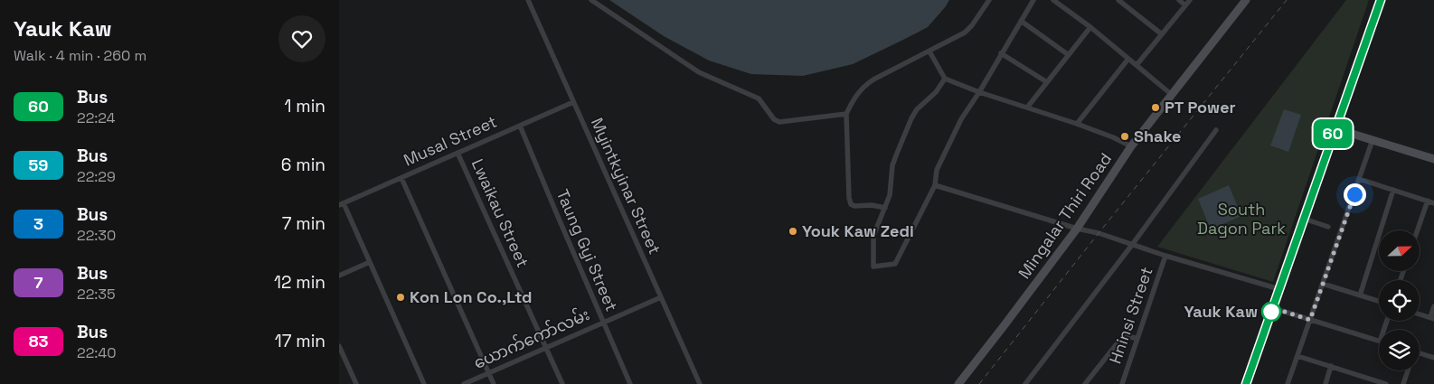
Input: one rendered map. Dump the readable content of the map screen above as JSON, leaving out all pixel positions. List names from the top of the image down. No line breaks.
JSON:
{"streets":{"street":["Musal Street","Myintkyinar Street","Lwaikau Street","Mingalar Thiri Road","Taung Gyi Street","Hninsi Street","ယောက်ကော်လမ်း"]},"crossings":[["Musal Street","Myintkyinar Street"],["Musal Street","Lwaikau Street"],["Musal Street","Taung Gyi Street"],["Myintkyinar Street","ယောက်ကော်လမ်း"],["Lwaikau Street","ယောက်ကော်လမ်း"],["Taung Gyi Street","ယောက်ကော်လမ်း"]],"parks":["South Dagon Park"],"places":["PT Power","Shake","Youk Kaw Zedi","Kon Lon Co.,Ltd","Yauk Kaw"],"lines":["bus line 60"],"north":"right","page":{"heading":["Yauk Kaw","Walk · 4 min · 260 m"],"on_map":"60","list":[{"mark":"60","name":"Bus","note":"22:24","value":"1 min"},{"mark":"59","name":"Bus","note":"22:29","value":"6 min"},{"mark":"3","name":"Bus","note":"22:30","value":"7 min"},{"mark":"7","name":"Bus","note":"22:35","value":"12 min"},{"mark":"83","name":"Bus","note":"22:40","value":"17 min"}]}}
